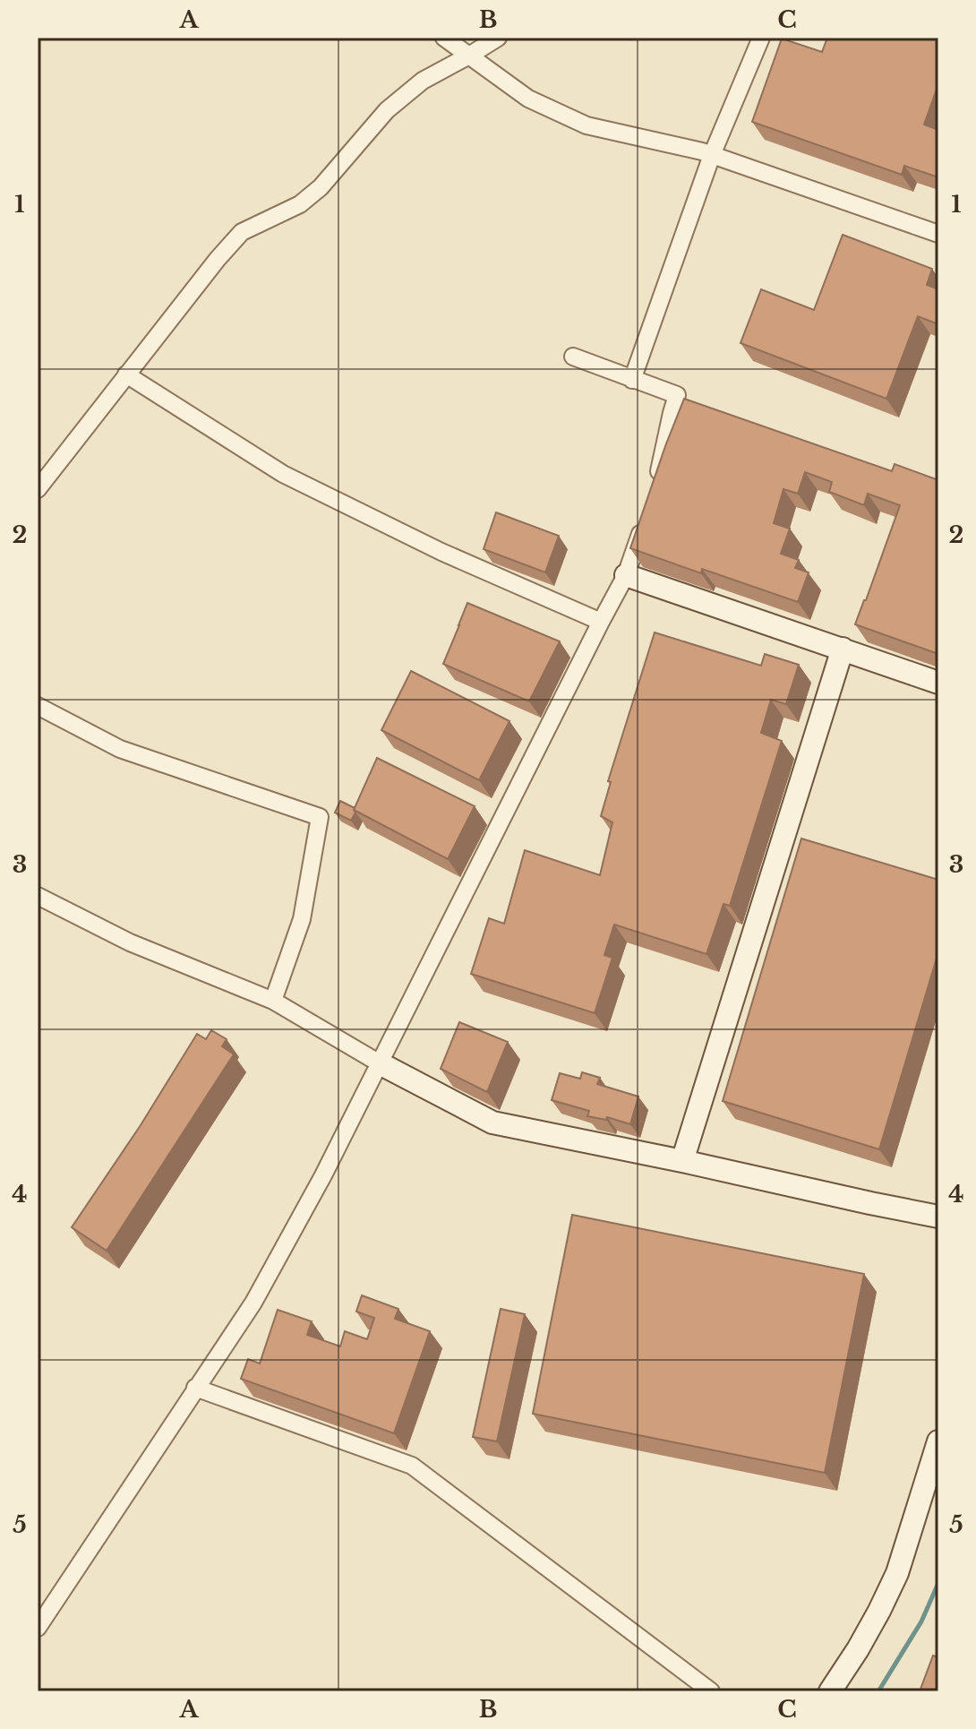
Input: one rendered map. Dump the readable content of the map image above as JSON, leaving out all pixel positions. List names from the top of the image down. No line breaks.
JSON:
{"grid":{"columns":["A","B","C"],"rows":["1","2","3","4","5"]}}
